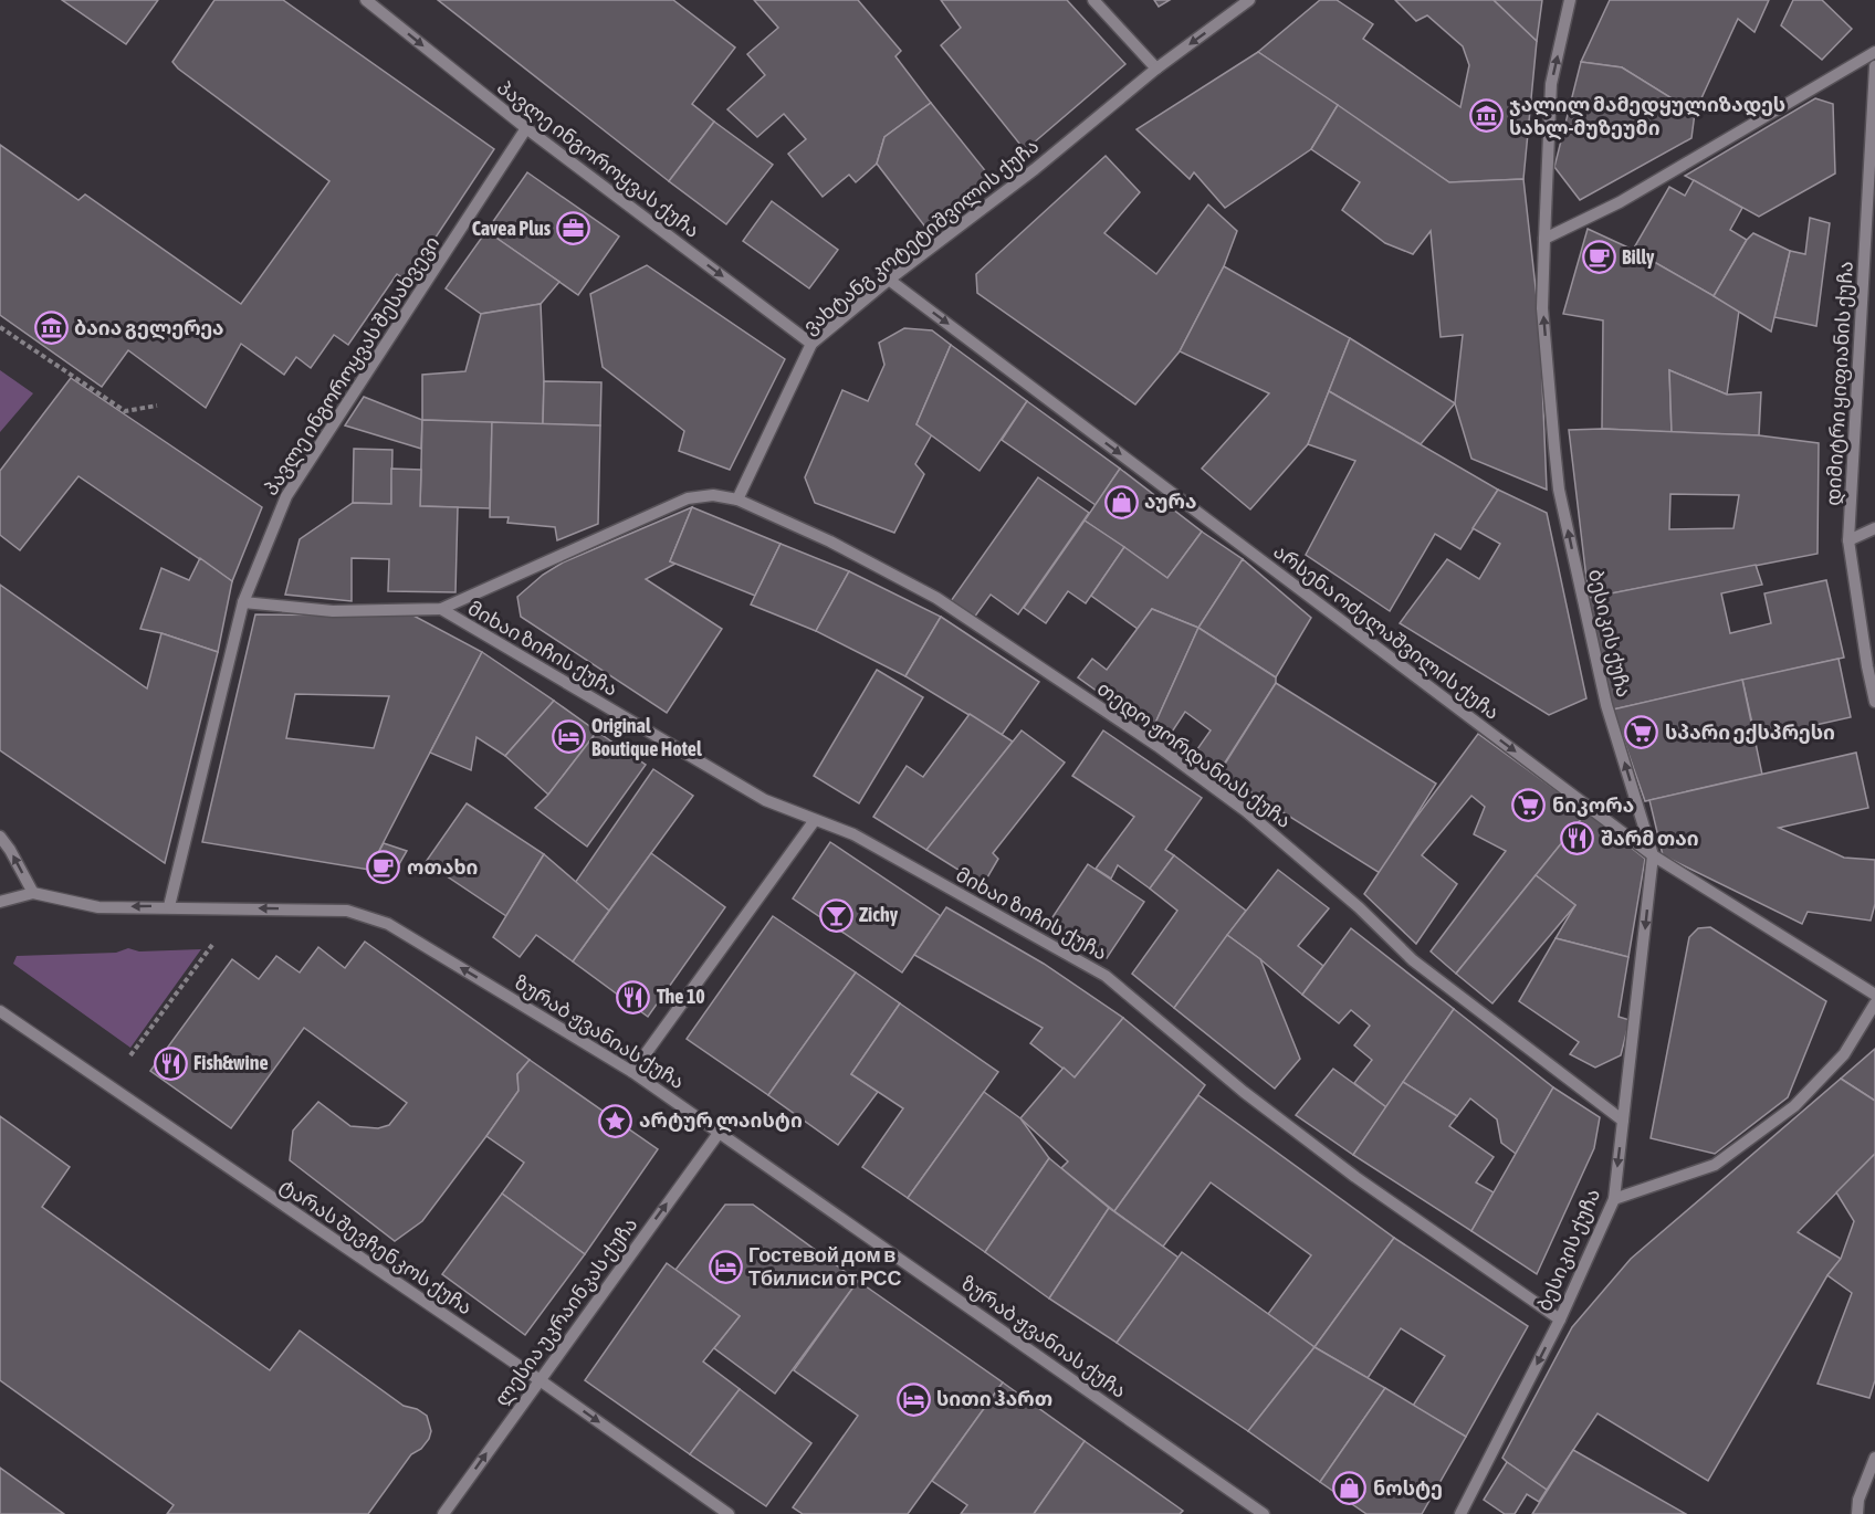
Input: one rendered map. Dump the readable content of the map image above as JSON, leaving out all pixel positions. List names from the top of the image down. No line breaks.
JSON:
{"streets":{"street":["პავლე ინგოროყვას ქუჩა","ვახტანგ კოტეტიშვილის ქუჩა","პავლე ინგოროყვას შესახვევი","დიმიტრი ყიფიანის ქუჩა","არსენა ოძელაშვილის ქუჩა","ბესიკის ქუჩა","მიხაი ზიჩის ქუჩა","თედო ჟორდანიას ქუჩა","ზურაბ ჟვანიას ქუჩა","ტარას შევჩენკოს ქუჩა","ლესია უკრაინკას ქუჩა"]},"crossings":[["პავლე ინგოროყვას ქუჩა","ვახტანგ კოტეტიშვილის ქუჩა"],["პავლე ინგოროყვას ქუჩა","პავლე ინგოროყვას შესახვევი"],["ვახტანგ კოტეტიშვილის ქუჩა","არსენა ოძელაშვილის ქუჩა"],["ვახტანგ კოტეტიშვილის ქუჩა","თედო ჟორდანიას ქუჩა"],["პავლე ინგოროყვას შესახვევი","ზურაბ ჟვანიას ქუჩა"],["არსენა ოძელაშვილის ქუჩა","ბესიკის ქუჩა"],["ბესიკის ქუჩა","მიხაი ზიჩის ქუჩა"],["ბესიკის ქუჩა","თედო ჟორდანიას ქუჩა"],["ზურაბ ჟვანიას ქუჩა","ლესია უკრაინკას ქუჩა"],["ტარას შევჩენკოს ქუჩა","ლესია უკრაინკას ქუჩა"]],"one_way":["პავლე ინგოროყვას ქუჩა","არსენა ოძელაშვილის ქუჩა","ზურაბ ჟვანიას ქუჩა","ლესია უკრაინკას ქუჩა"],"places":{"museum":["ჯალილ მამედყულიზადეს სახლ-მუზეუმი","ბაია გელერეა"],"office":["Cavea Plus"],"cafe":["Billy","ოთახი"],"shop":["აურა","ნოსტე"],"supermarket":["სპარი ექსპრესი","ნიკორა"],"hotel":["Original Boutique Hotel","Гостевой дом в Тбилиси от РСС","სითი ჰართ"],"restaurant":["შარმ თაი","The 10","Fish&wine"],"bar":["Zichy"],"place":["არტურ ლაისტი"]}}
